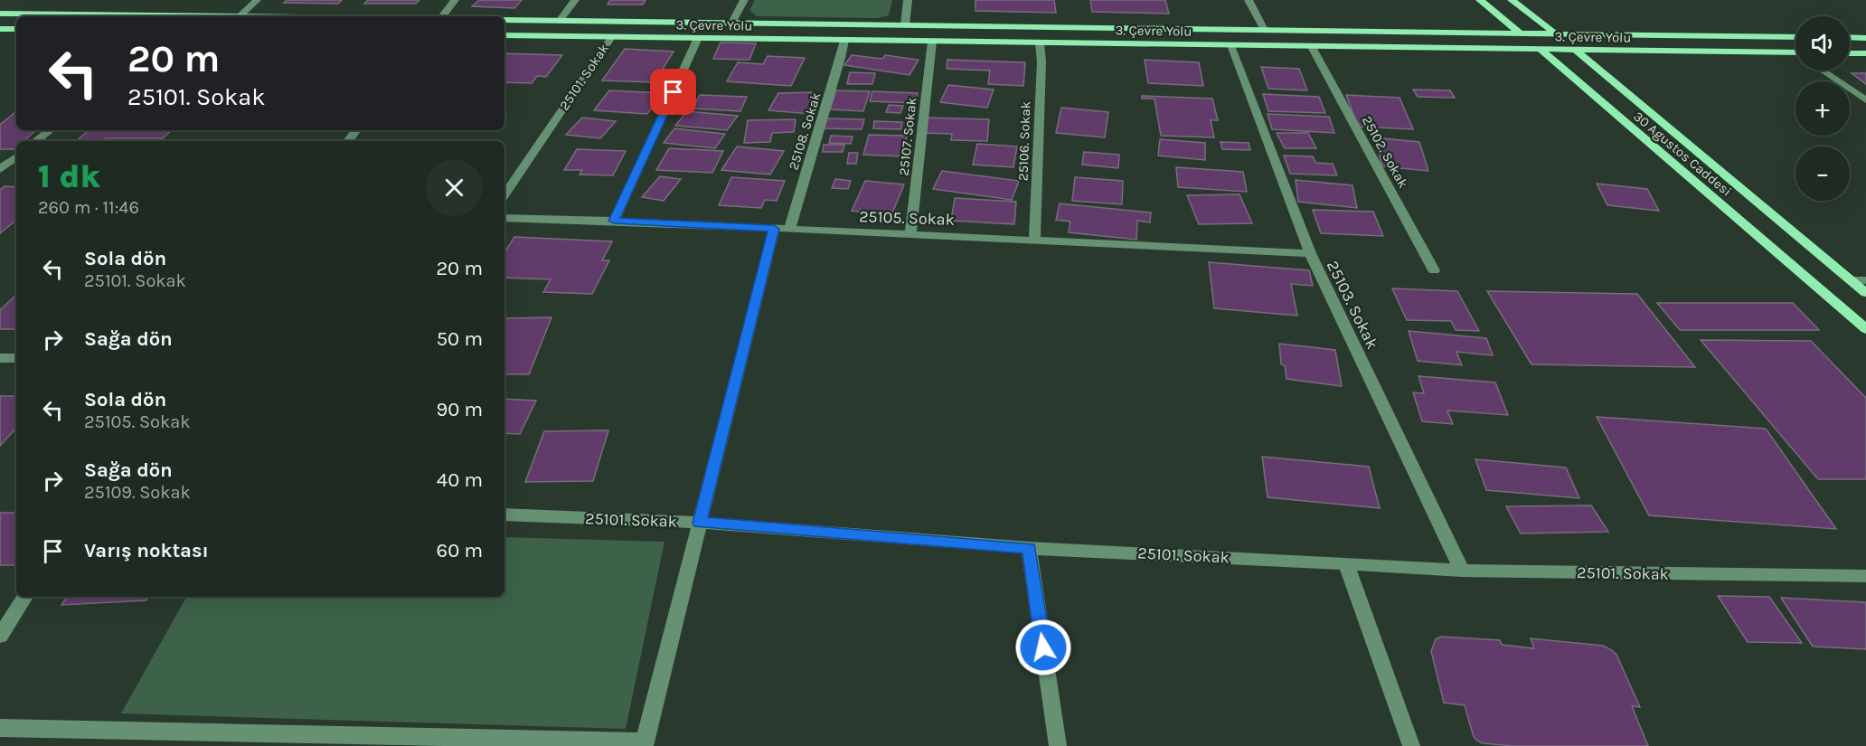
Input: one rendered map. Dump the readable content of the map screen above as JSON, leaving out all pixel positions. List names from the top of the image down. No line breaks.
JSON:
{"streets":{"main road":["3. Çevre Yolu","30 Agustos Caddesi"],"street":["25101. Sokak","25108. Sokak","25107. Sokak","25106. Sokak","25102. Sokak","25105. Sokak","25103. Sokak"]},"crossings":[["3. Çevre Yolu","25101. Sokak"],["3. Çevre Yolu","25108. Sokak"],["3. Çevre Yolu","25107. Sokak"],["3. Çevre Yolu","25106. Sokak"],["3. Çevre Yolu","25102. Sokak"],["3. Çevre Yolu","30 Agustos Caddesi"],["3. Çevre Yolu","25103. Sokak"],["25101. Sokak","25103. Sokak"],["25108. Sokak","25105. Sokak"],["25107. Sokak","25105. Sokak"],["25106. Sokak","25105. Sokak"],["25105. Sokak","25103. Sokak"]],"page":{"map_buttons":["+","−"],"turn":["20 m","25101. Sokak"],"heading":["1 dk","260 m · 11:46"],"list":[{"name":"Sola dön","note":"25101. Sokak","value":"20 m"},{"name":"Sağa dön","value":"50 m"},{"name":"Sola dön","note":"25105. Sokak","value":"90 m"},{"name":"Sağa dön","note":"25109. Sokak","value":"40 m"},{"name":"Varış noktası","value":"60 m"}]}}
